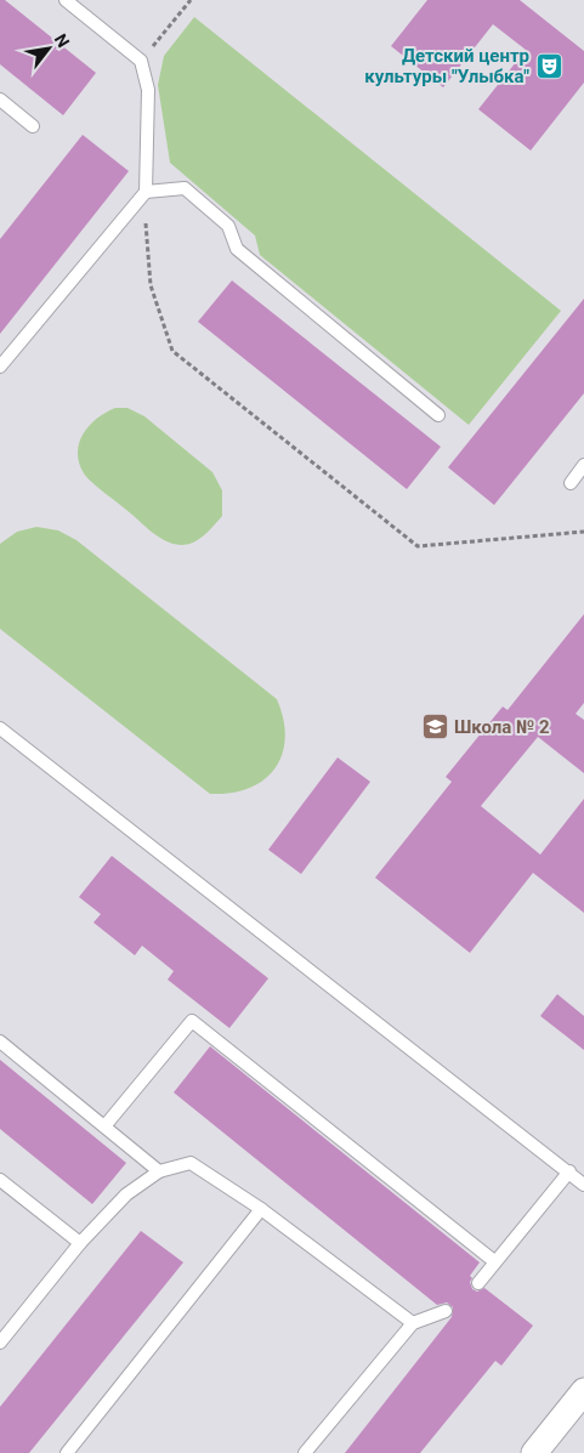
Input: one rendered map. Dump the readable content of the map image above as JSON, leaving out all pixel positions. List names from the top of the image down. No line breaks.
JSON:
{"places":{"theatre":["Детский центр культуры \"Улыбка\""],"school or university":["Школа № 2"]},"north":"top right"}
